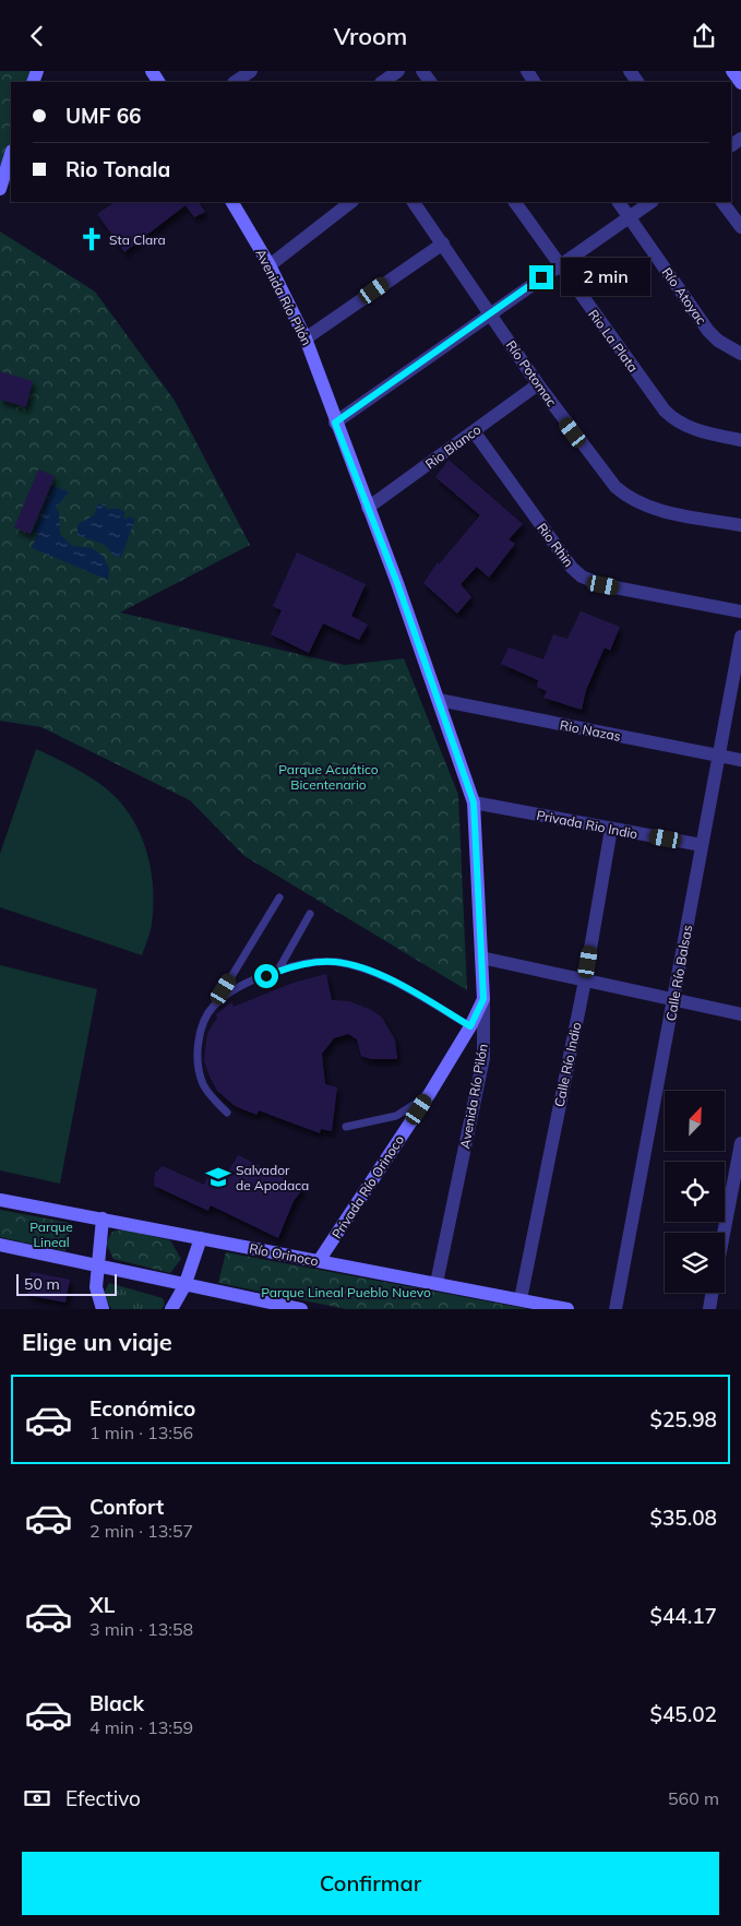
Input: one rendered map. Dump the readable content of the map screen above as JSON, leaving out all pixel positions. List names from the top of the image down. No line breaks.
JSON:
{"streets":{"street":["Río Atoyac","Avenida Río Pilón","Rio La Plata","Río Potomac","Rio Blanco","Rio Rhin","Rio Nazas","Privada Rio Indio","Calle Río Balsas","Calle Río Indio","Privada Río Orinoco","Río Orinoco"]},"crossings":[["Avenida Río Pilón","Rio Blanco"],["Avenida Río Pilón","Rio Nazas"],["Avenida Río Pilón","Privada Rio Indio"],["Avenida Río Pilón","Privada Río Orinoco"],["Avenida Río Pilón","Río Orinoco"],["Río Potomac","Rio Blanco"],["Rio Blanco","Rio Rhin"],["Rio Nazas","Calle Río Balsas"],["Privada Rio Indio","Calle Río Balsas"],["Privada Rio Indio","Calle Río Indio"],["Calle Río Indio","Río Orinoco"],["Privada Río Orinoco","Río Orinoco"]],"parks":["Parque Acuático Bicentenario","Parque Lineal","Parque Lineal Pueblo Nuevo"],"places":{"church":["Sta Clara"],"school or university":["Salvador de Apodaca"]},"scale_bar":"50 m","north":"top right","page":{"header":"Vroom","banner":["UMF 66","Rio Tonala"],"bubble":"2 min","scale":"50 m","heading":"Elige un viaje","list":[{"name":"Económico","note":"1 min · 13:56","value":"$25.98"},{"name":"Confort","note":"2 min · 13:57","value":"$35.08"},{"name":"XL","note":"3 min · 13:58","value":"$44.17"},{"name":"Black","note":"4 min · 13:59","value":"$45.02"}],"pay":["Efectivo","560 m"],"buttons":"Confirmar"}}
